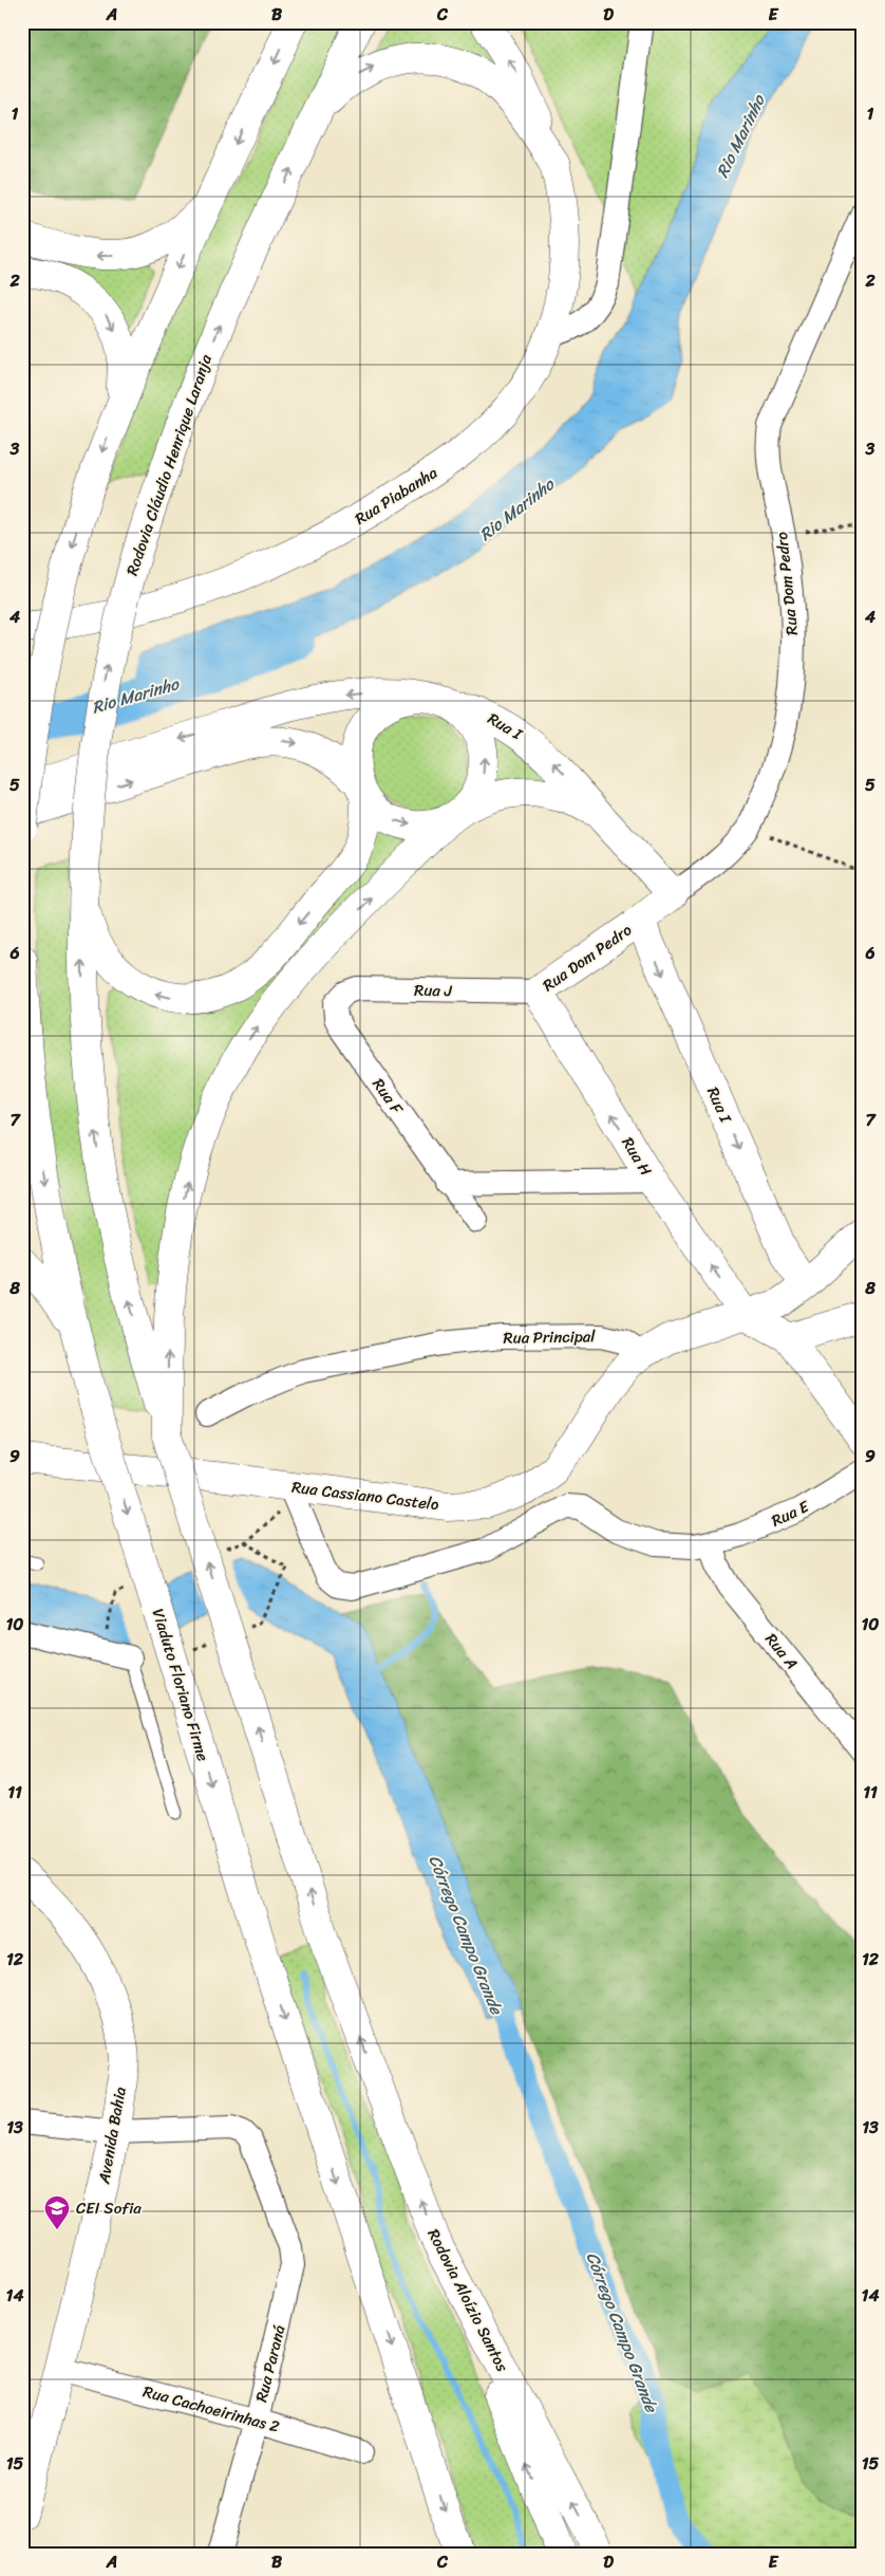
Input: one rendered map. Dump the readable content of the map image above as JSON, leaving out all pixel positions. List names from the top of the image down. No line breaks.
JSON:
{"streets":{"main road":["Rodovia Cláudio Henrique Laranja","Rua Piabanha","Rua Dom Pedro","Rua I","Rua H","Rua Cassiano Castelo","Viaduto Floriano Firme","Avenida Bahia","Rodovia Aloízio Santos"],"street":["Rua J","Rua F","Rua Principal","Rua E","Rua A","Rua Paraná","Rua Cachoeirinhas 2"]},"crossings":[["Rodovia Cláudio Henrique Laranja","Rodovia Aloízio Santos"],["Rua Dom Pedro","Rua I"],["Rua Dom Pedro","Rua J"],["Rua Dom Pedro","Rua H"],["Rua J","Rua F"],["Rua J","Rua H"],["Rua Principal","Rua Cassiano Castelo"],["Rua Cassiano Castelo","Rua E"],["Rua E","Rua A"],["Avenida Bahia","Rua Paraná"],["Avenida Bahia","Rua Cachoeirinhas 2"],["Rua Paraná","Rua Cachoeirinhas 2"]],"one_way":["Rua H","Viaduto Floriano Firme","Rodovia Aloízio Santos"],"water":["Rio Marinho","Córrego Campo Grande"],"places":{"school or university":["CEI Sofia"]},"grid":{"columns":["A","B","C","D","E"],"rows":["1","2","3","4","5","6","7","8","9","10","11","12","13","14","15"]}}
